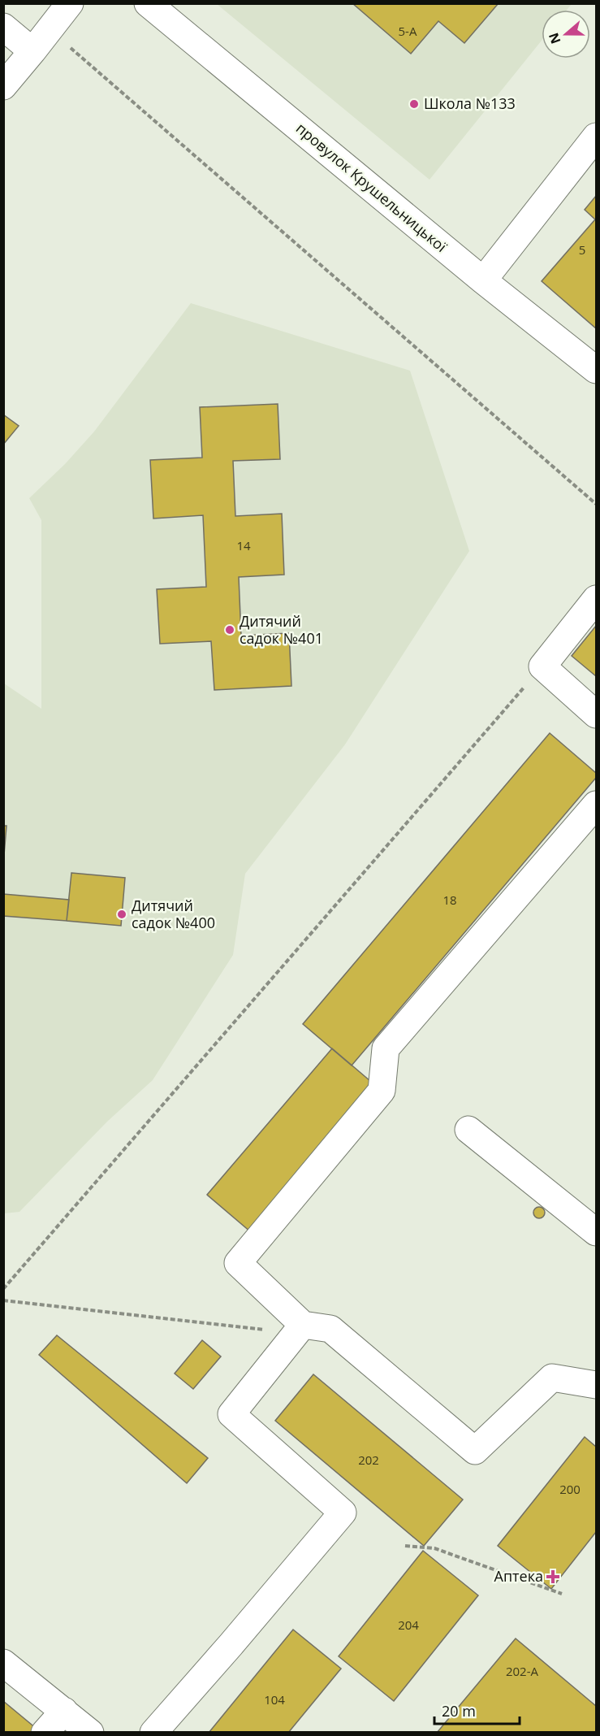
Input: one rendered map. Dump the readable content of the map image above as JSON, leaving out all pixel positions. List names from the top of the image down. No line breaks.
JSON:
{"streets":{"street":["провулок Крушельницької"]},"places":{"other":["Школа №133","Дитячий садок №401","Дитячий садок №400"],"health":["Аптека"]},"house_numbers":["5-А","5","14","18","202","200","204","202-А","104"],"scale_bar":"20 m","north":"left"}
